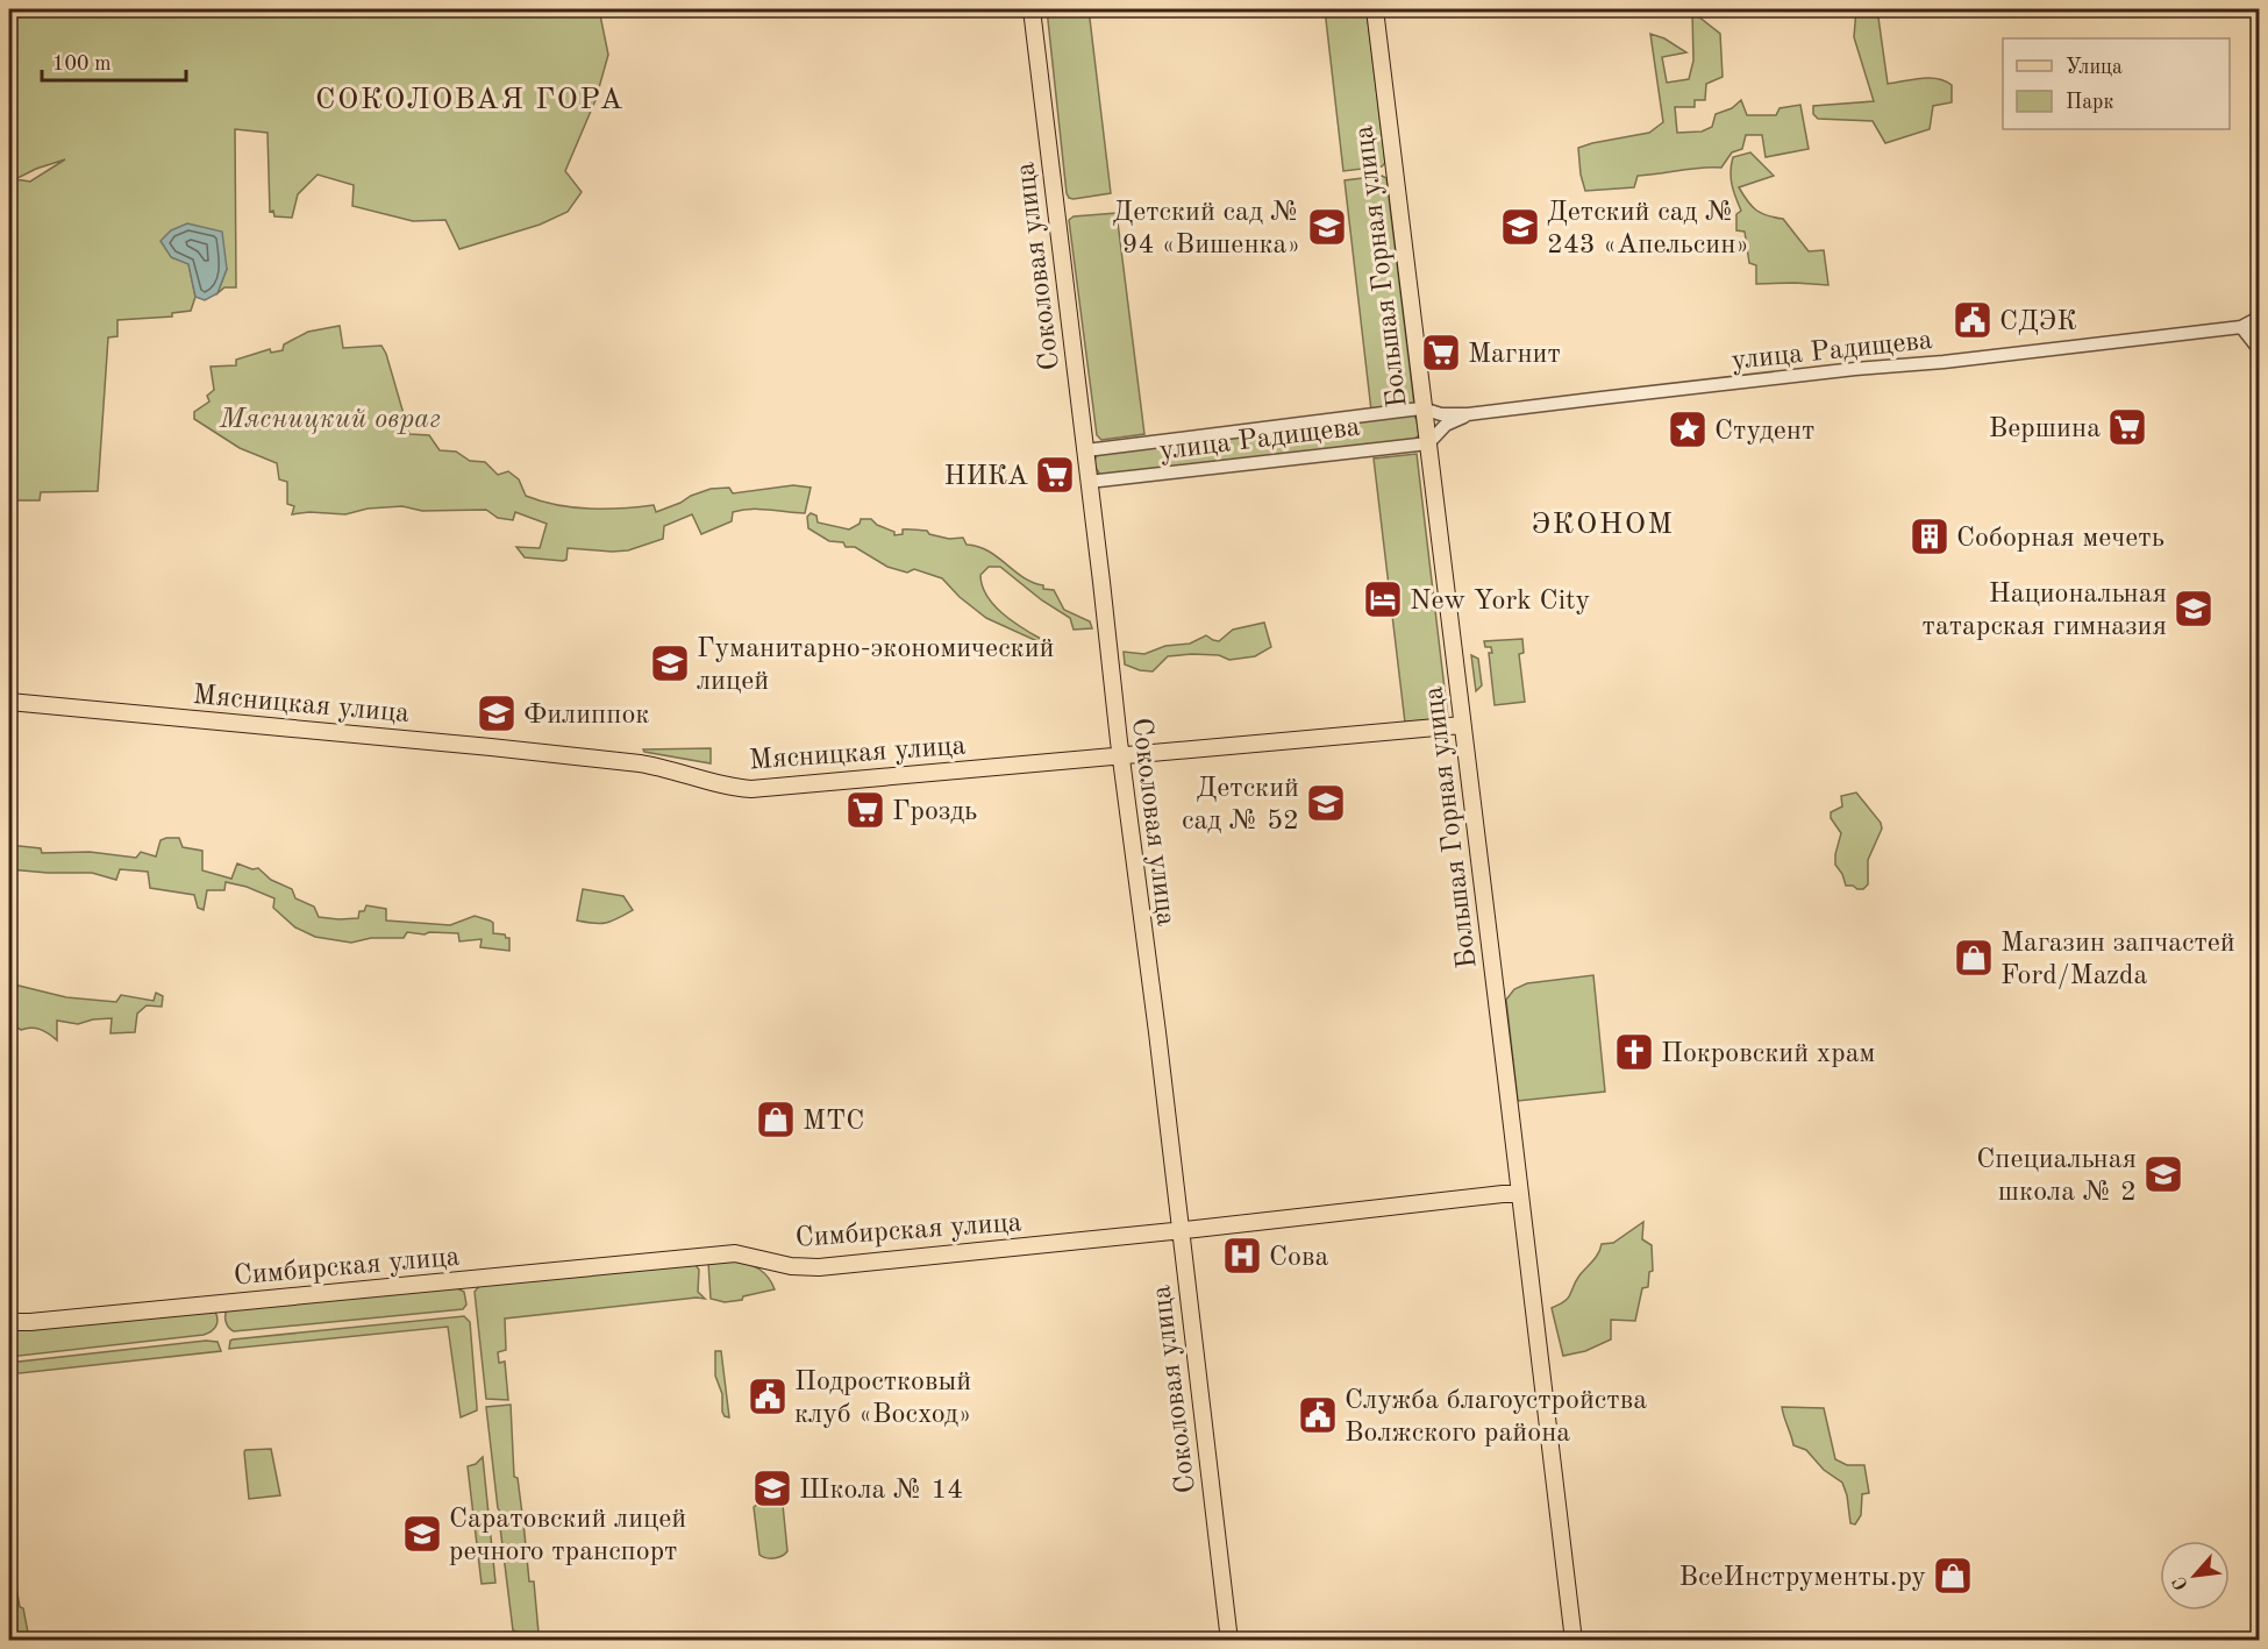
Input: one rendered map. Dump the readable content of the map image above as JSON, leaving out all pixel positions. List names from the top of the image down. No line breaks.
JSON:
{"streets":{"main road":["Соколовая улица","Большая Горная улица","Мясницкая улица","Симбирская улица"],"street":["улица Радищева"]},"crossings":[["Соколовая улица","улица Радищева"],["Соколовая улица","Мясницкая улица"],["Соколовая улица","Симбирская улица"],["Большая Горная улица","улица Радищева"],["Большая Горная улица","Мясницкая улица"],["Большая Горная улица","Симбирская улица"]],"districts":["СОКОЛОВАЯ ГОРА","ЭКОНОМ"],"parks":["Мясницкий овраг"],"places":{"school or university":["Детский сад № 94 «Вишенка»","Детский сад № 243 «Апельсин»","Национальная татарская гимназия","Гуманитарно-экономический лицей","Филиппок","Детский сад № 52","Специальная школа № 2","Школа № 14","Саратовский лицей речного транспорт"],"public building":["СДЭК","Подростковый клуб «Восход»","Служба благоустройства Волжского района"],"supermarket":["Магнит","Вершина","НИКА","Гроздь"],"place":["Студент"],"building":["Соборная мечеть"],"hotel":["New York City"],"shop":["Магазин запчастей Ford/Mazda","МТС","ВсеИнструменты.ру"],"church":["Покровский храм"],"hospital":["Сова"]},"legend":["Улица","Парк"],"scale_bar":"100 m","north":"bottom left"}
